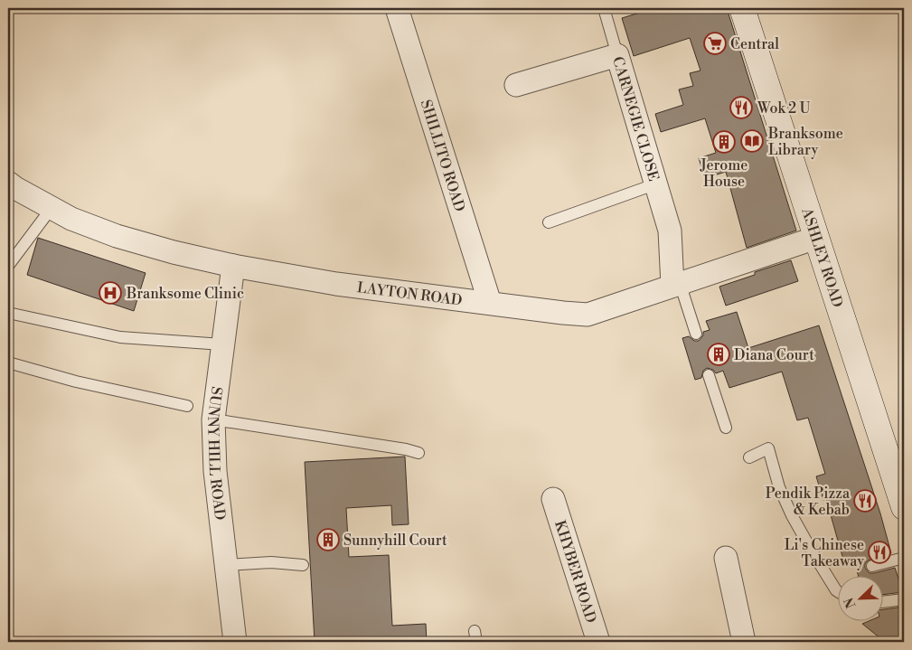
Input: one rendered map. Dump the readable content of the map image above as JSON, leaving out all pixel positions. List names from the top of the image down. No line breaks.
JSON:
{"streets":{"main road":["ASHLEY ROAD"],"street":["CARNEGIE CLOSE","SHILLITO ROAD","LAYTON ROAD","SUNNY HILL ROAD","KHYBER ROAD"]},"crossings":[["CARNEGIE CLOSE","LAYTON ROAD"],["SHILLITO ROAD","LAYTON ROAD"],["ASHLEY ROAD","LAYTON ROAD"],["LAYTON ROAD","SUNNY HILL ROAD"]],"places":{"supermarket":["Central"],"restaurant":["Wok 2 U","Pendik Pizza & Kebab","Li's Chinese Takeaway"],"library":["Branksome Library"],"building":["Jerome House","Diana Court","Sunnyhill Court"],"hospital":["Branksome Clinic"]},"north":"bottom left"}
